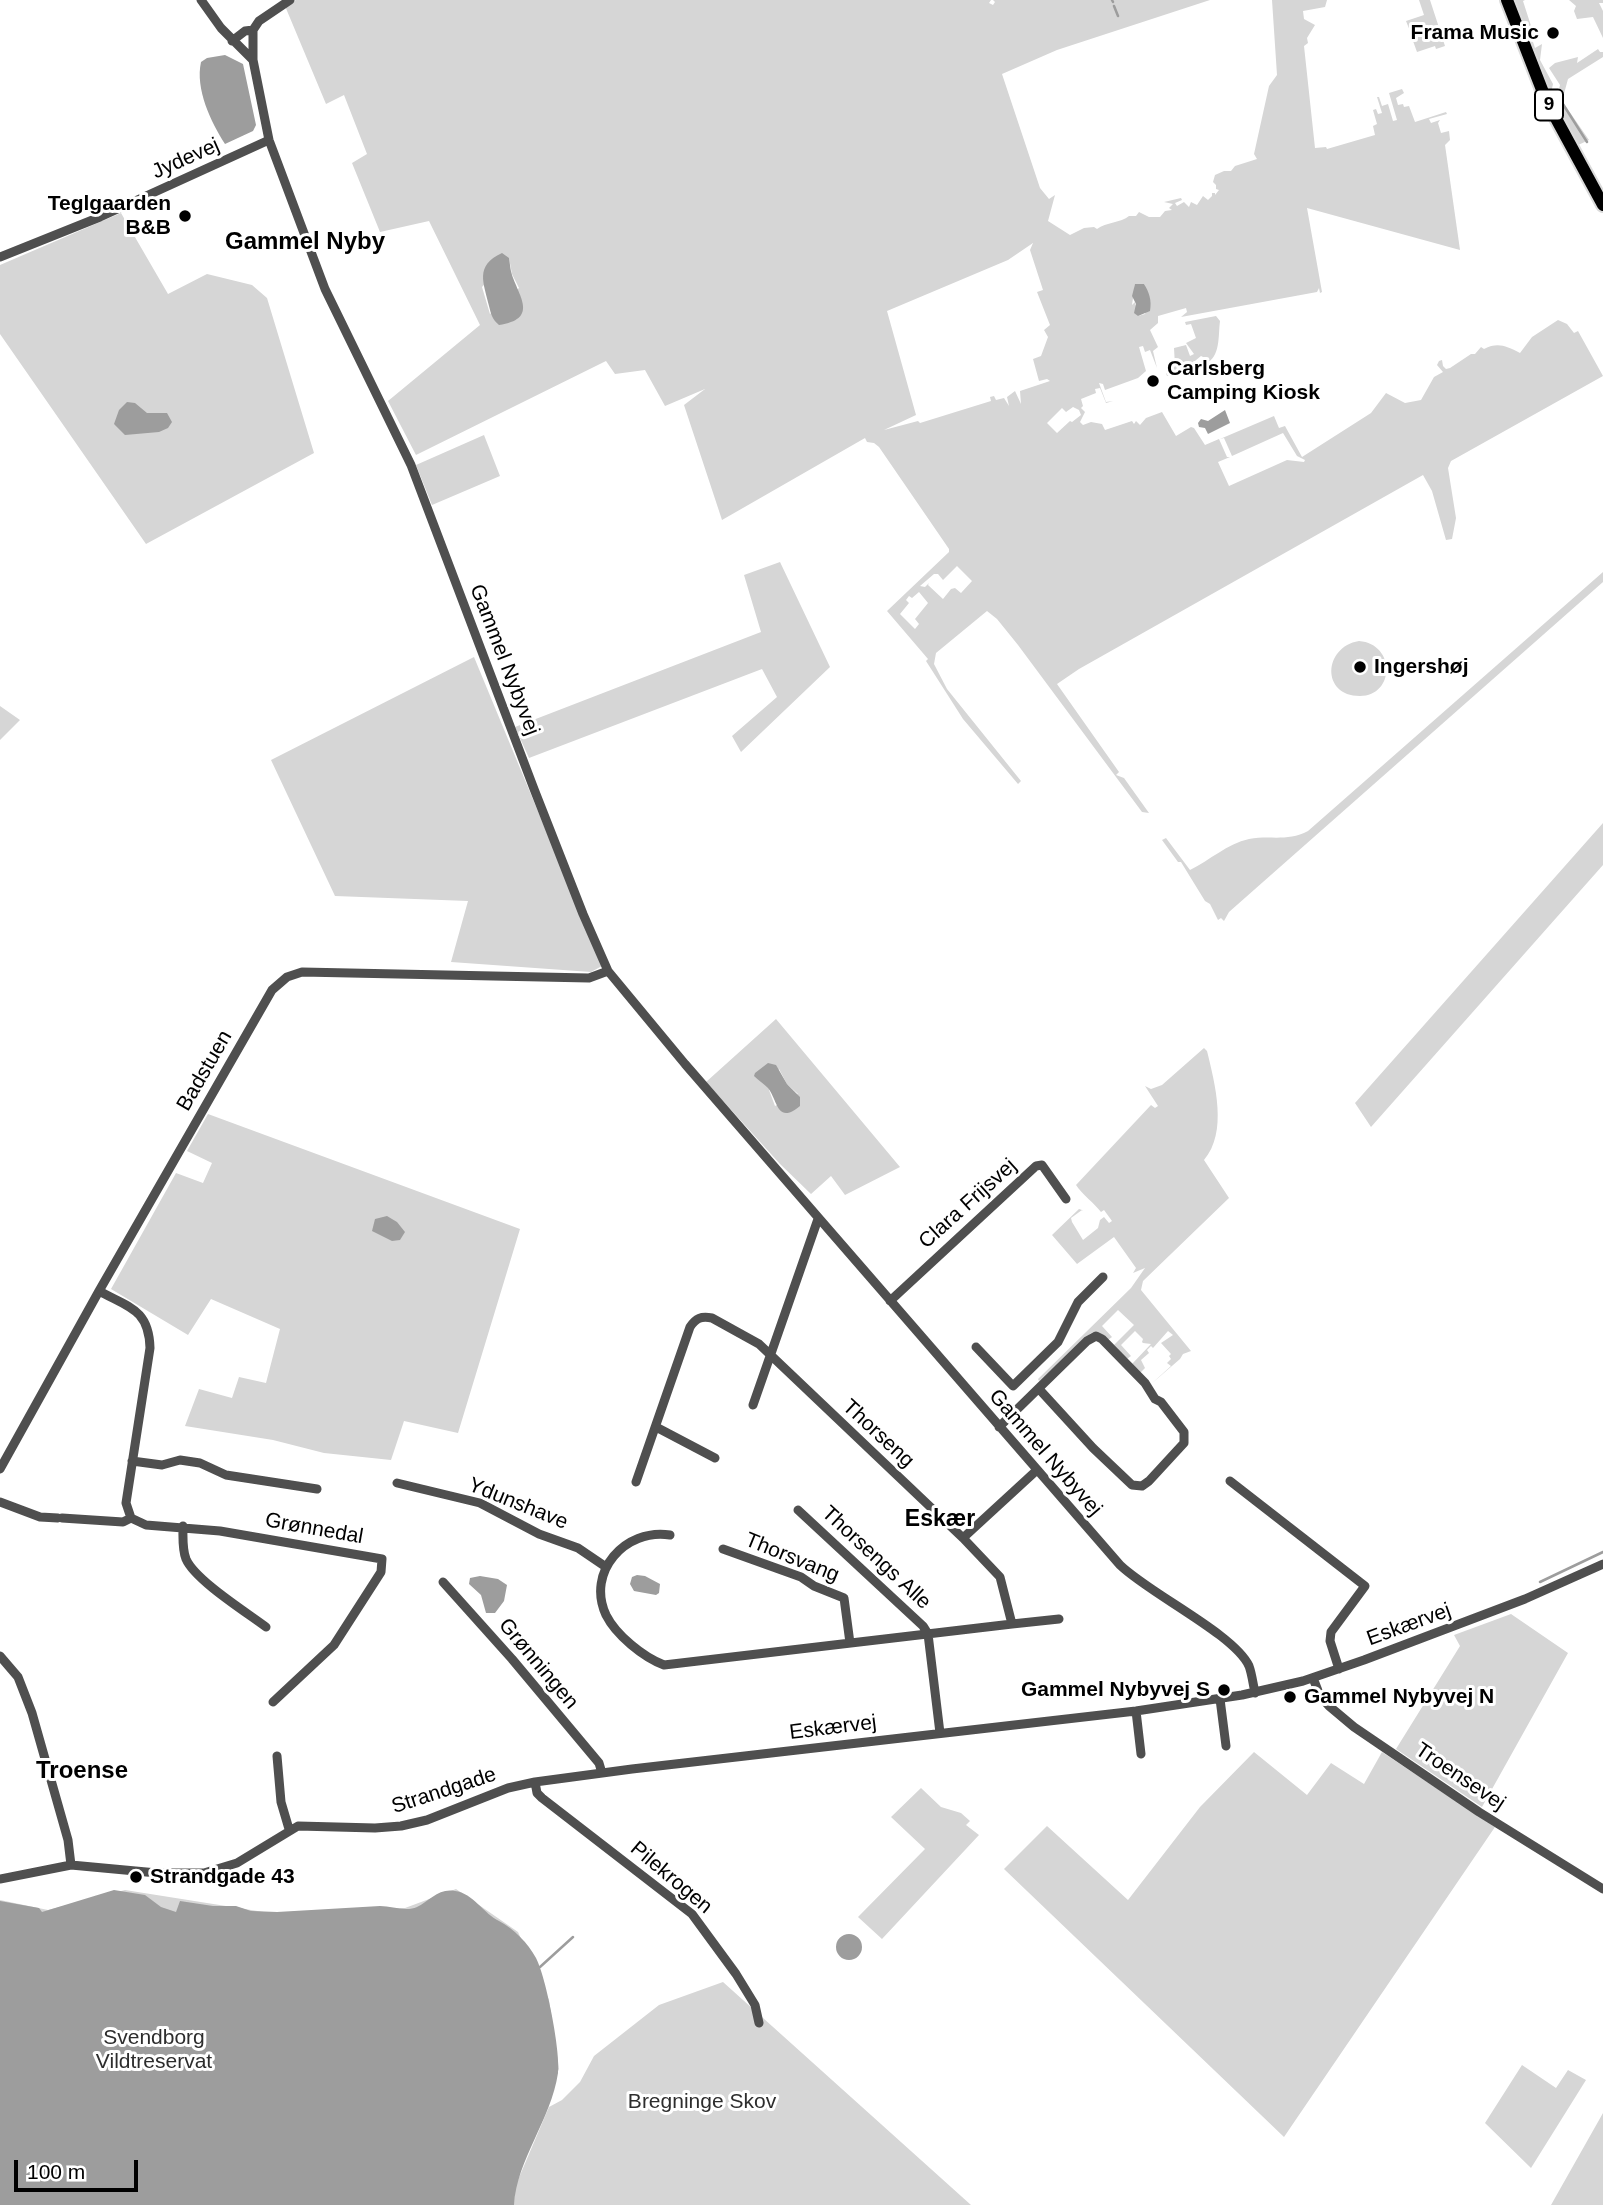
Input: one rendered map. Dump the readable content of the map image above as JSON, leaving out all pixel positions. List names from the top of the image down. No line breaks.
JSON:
{"streets":{"main road":["9"],"street":["Jydevej","Gammel Nybyvej","Badstuen","Clara Frijsvej","Thorseng","Ydunshave","Grønnedal","Thorsvang","Thorsengs Alle","Eskærvej","Grønningen","Troensevej","Strandgade","Pilekrogen"]},"crossings":[["Jydevej","Gammel Nybyvej"],["Gammel Nybyvej","Badstuen"],["Gammel Nybyvej","Clara Frijsvej"],["Gammel Nybyvej","Eskærvej"],["Eskærvej","Grønningen"],["Eskærvej","Troensevej"],["Eskærvej","Strandgade"],["Eskærvej","Pilekrogen"],["Strandgade","Pilekrogen"]],"districts":["Gammel Nyby","Eskær","Troense"],"parks":["Svendborg Vildtreservat","Bregninge Skov"],"places":["Frama Music","Teglgaarden B&B","Carlsberg Camping Kiosk","Ingershøj","Gammel Nybyvej S","Gammel Nybyvej N","Strandgade 43"],"scale_bar":"100 m"}
